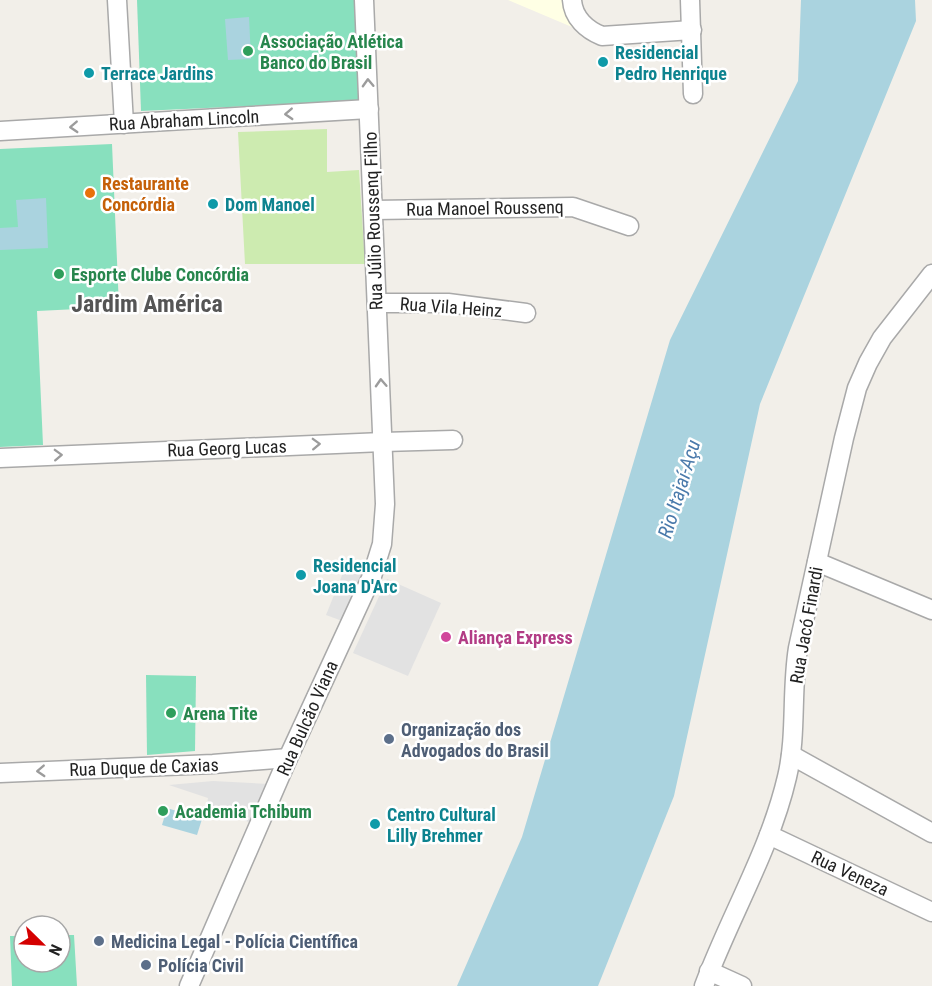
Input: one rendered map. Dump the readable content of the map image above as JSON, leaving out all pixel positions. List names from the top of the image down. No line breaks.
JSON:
{"streets":{"street":["Rua Abraham Lincoln","Rua Manoel Roussenq","Rua Júlio Roussenq Filho","Rua Vila Heinz","Rua Georg Lucas","Rua Jacó Finardi","Rua Bulcão Viana","Rua Duque de Caxias","Rua Veneza"]},"crossings":[["Rua Abraham Lincoln","Rua Júlio Roussenq Filho"],["Rua Manoel Roussenq","Rua Júlio Roussenq Filho"],["Rua Júlio Roussenq Filho","Rua Vila Heinz"],["Rua Júlio Roussenq Filho","Rua Georg Lucas"],["Rua Júlio Roussenq Filho","Rua Bulcão Viana"],["Rua Georg Lucas","Rua Bulcão Viana"],["Rua Jacó Finardi","Rua Veneza"],["Rua Bulcão Viana","Rua Duque de Caxias"]],"one_way":["Rua Abraham Lincoln","Rua Júlio Roussenq Filho","Rua Georg Lucas","Rua Duque de Caxias"],"districts":["Jardim América"],"water":["Rio Itajaí-Açu"],"places":["Associação Atlética Banco do Brasil","Residencial Pedro Henrique","Terrace Jardins","Restaurante Concórdia","Dom Manoel","Esporte Clube Concórdia","Residencial Joana D'Arc","Aliança Express","Arena Tite","Organização dos Advogados do Brasil","Academia Tchibum","Centro Cultural Lilly Brehmer","Medicina Legal - Polícia Científica","Polícia Civil"],"north":"bottom right"}
